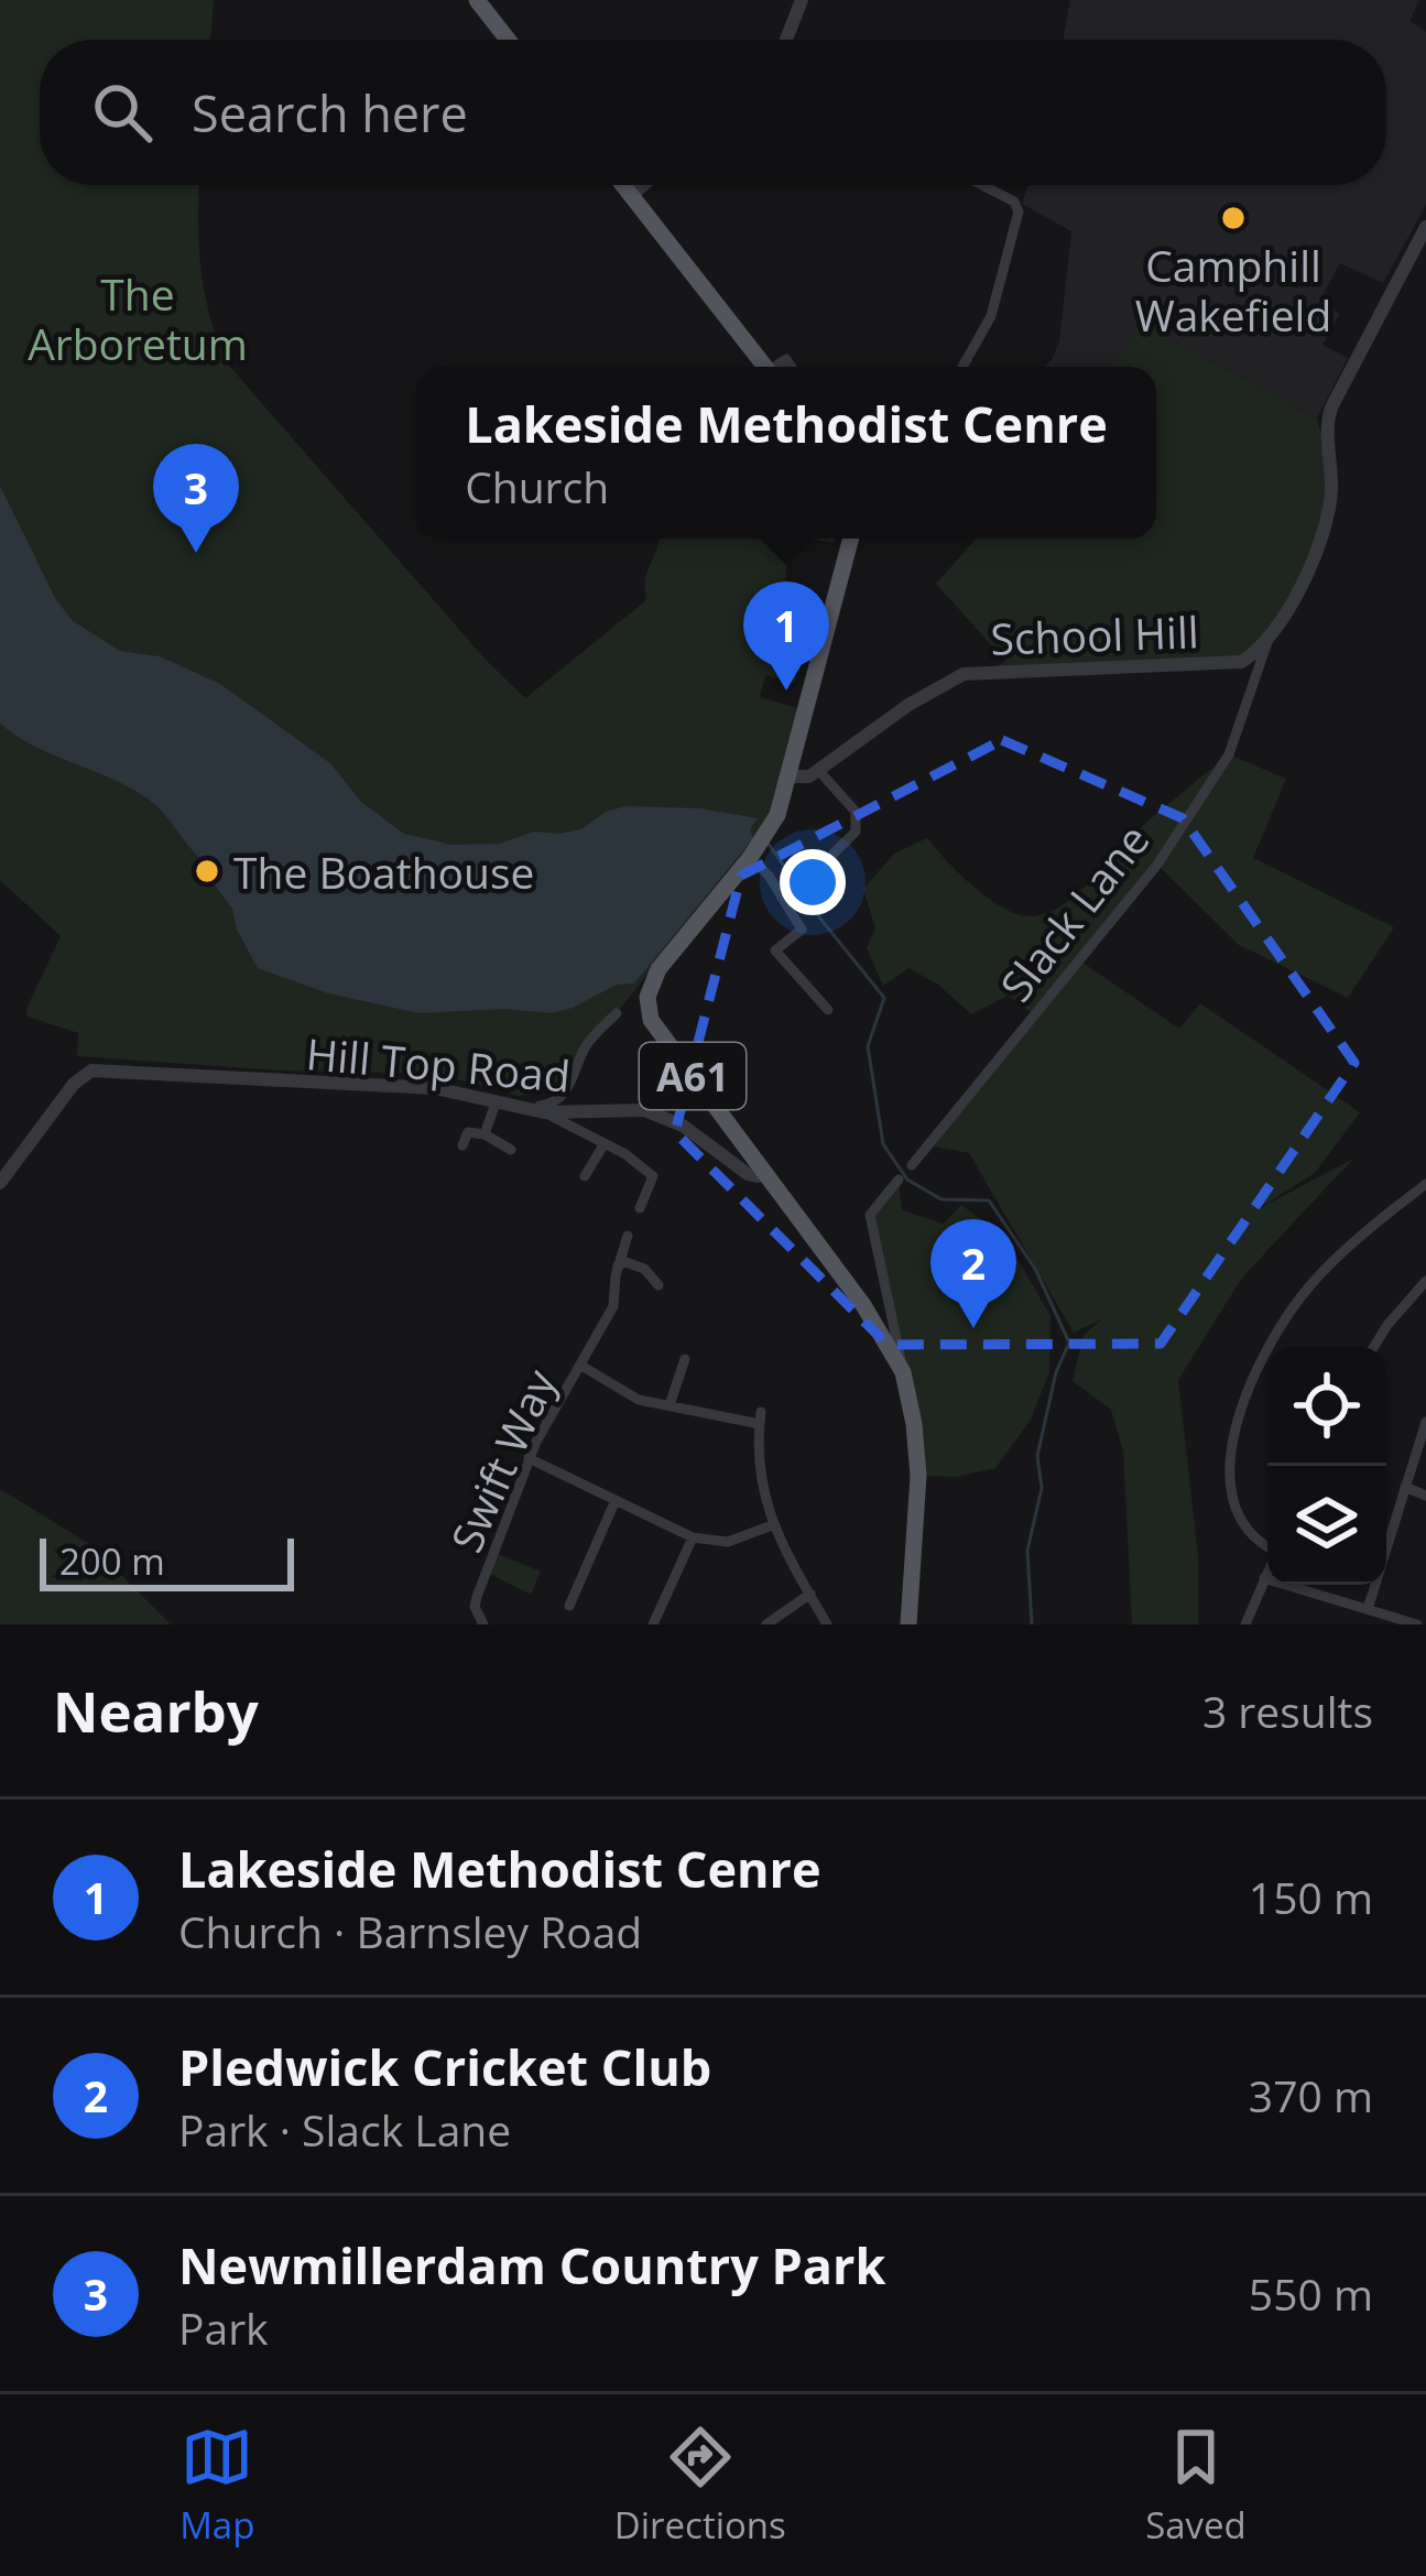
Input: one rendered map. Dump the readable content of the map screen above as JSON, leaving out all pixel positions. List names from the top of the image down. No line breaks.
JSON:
{"streets":{"main road":["A61"],"street":["School Hill","Slack Lane","Hill Top Road","Swift Way"]},"crossings":[["School Hill","Slack Lane"],["School Hill","A61"],["Hill Top Road","A61"]],"parks":["The Arboretum"],"places":["Camphill Wakefield","The Boathouse"],"scale_bar":"200 m","page":{"search":"Search here","popup":["Lakeside Methodist Cenre","Church"],"pins":["3","1","2"],"scale":"200 m","heading":["Nearby","3 results"],"list":[{"mark":"1","name":"Lakeside Methodist Cenre","note":"Church · Barnsley Road","value":"150 m"},{"mark":"2","name":"Pledwick Cricket Club","note":"Park · Slack Lane","value":"370 m"},{"mark":"3","name":"Newmillerdam Country Park","note":"Park","value":"550 m"}],"nav":["Map","Directions","Saved"]}}
